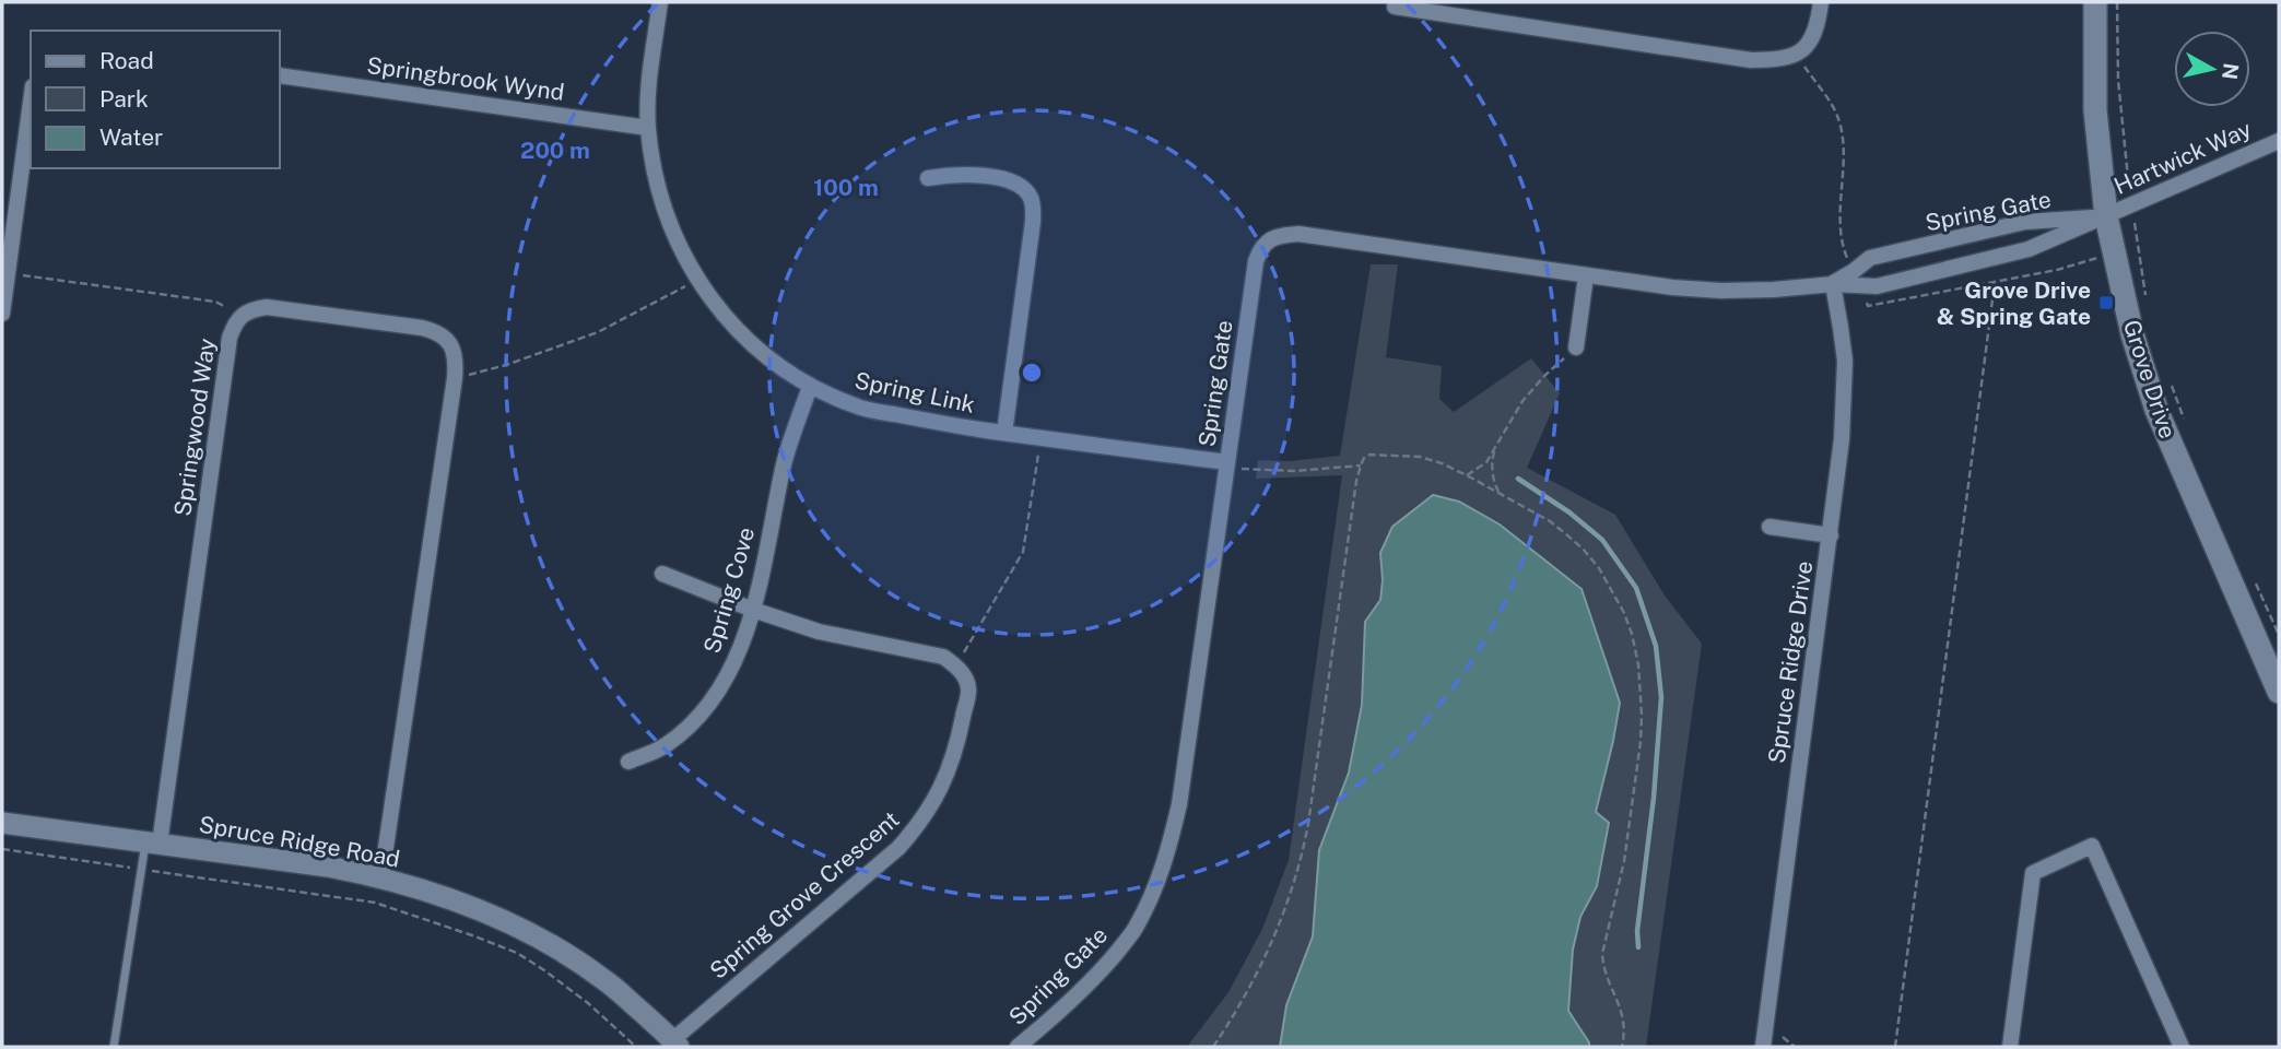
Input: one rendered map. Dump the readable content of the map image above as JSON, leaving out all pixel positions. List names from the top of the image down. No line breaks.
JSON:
{"streets":{"main road":["Grove Drive"],"street":["Springbrook Wynd","Hartwick Way","Spring Gate","Spring Link","Springwood Way","Spring Cove","Spruce Ridge Drive","Spruce Ridge Road","Spring Grove Crescent"]},"crossings":[["Springbrook Wynd","Spring Link"],["Hartwick Way","Spring Gate"],["Hartwick Way","Grove Drive"],["Spring Gate","Grove Drive"],["Spring Gate","Spring Link"],["Spring Gate","Spruce Ridge Drive"],["Spring Link","Spring Cove"],["Springwood Way","Spruce Ridge Road"],["Spruce Ridge Road","Spring Grove Crescent"]],"places":{"transit":["Grove Drive & Spring Gate"]},"legend":["Road","Park","Water"],"north":"right","rings":["200 m","100 m"]}
